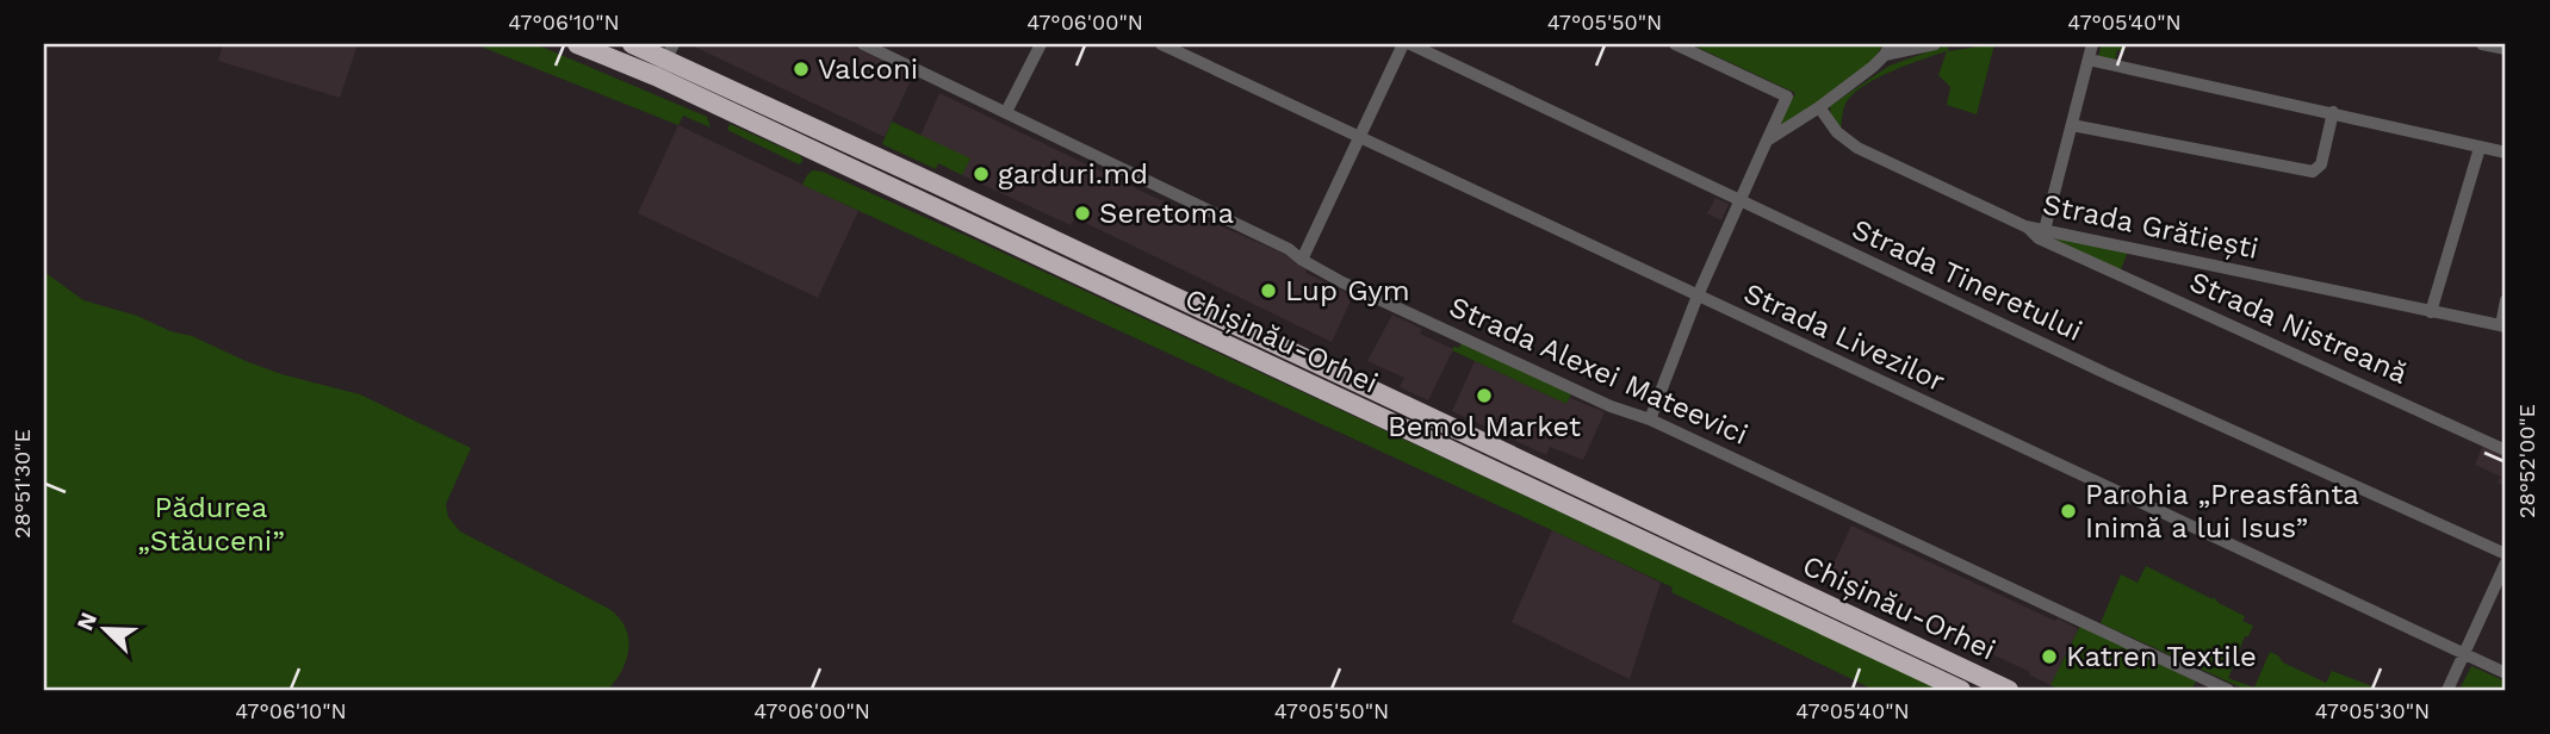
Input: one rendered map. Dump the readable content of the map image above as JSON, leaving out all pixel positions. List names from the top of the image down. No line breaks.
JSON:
{"streets":{"highway":["Chișinău-Orhei"],"street":["Strada Grătiești","Strada Tineretului","Strada Nistreană","Strada Livezilor","Strada Alexei Mateevici"]},"crossings":[["Strada Grătiești","Strada Nistreană"]],"parks":["Pădurea „Stăuceni”"],"places":["Valconi","garduri.md","Seretoma","Lup Gym","Bemol Market","Parohia „Preasfânta Inimă a lui Isus”","Katren Textile"],"north":"top left","coordinates":["47°06'10\"N","47°06'00\"N","47°05'50\"N","47°05'40\"N","28°52'00\"E","28°51'30\"E","47°05'30\"N"]}
